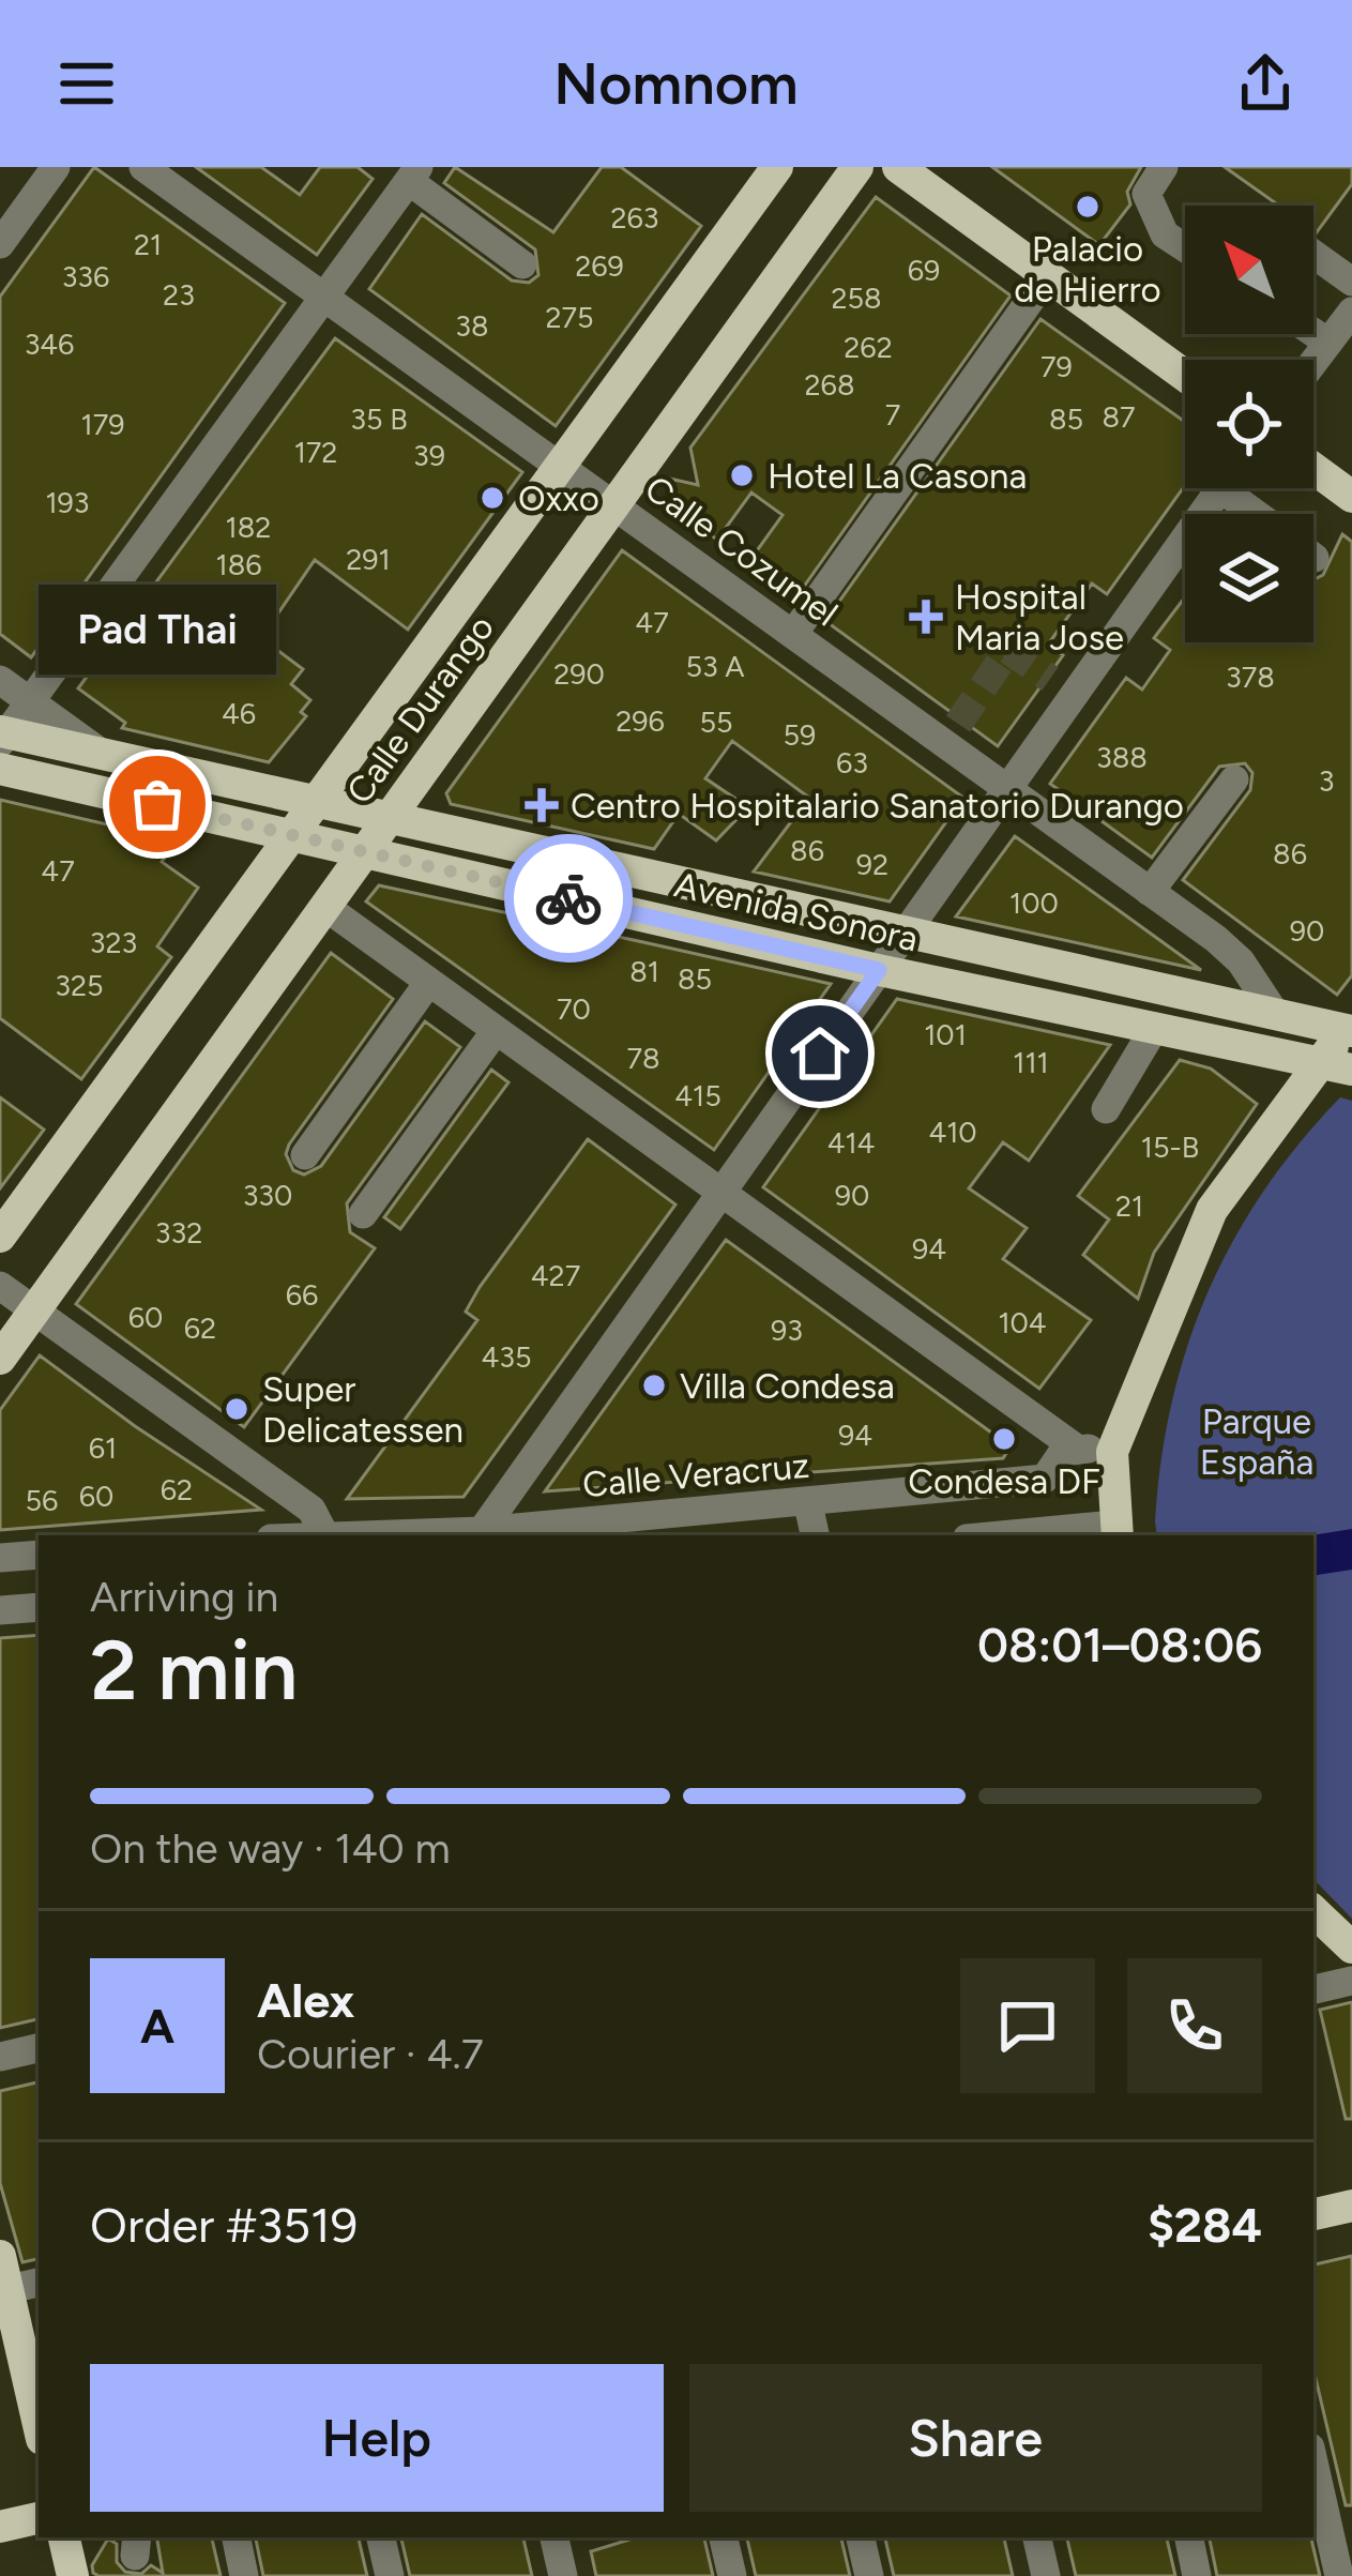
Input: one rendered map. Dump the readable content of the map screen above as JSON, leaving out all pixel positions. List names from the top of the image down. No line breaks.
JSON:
{"streets":{"main road":["Calle Durango","Avenida Sonora"],"street":["Calle Cozumel","Calle Veracruz"]},"crossings":[["Calle Cozumel","Calle Durango"],["Calle Cozumel","Avenida Sonora"],["Calle Durango","Avenida Sonora"]],"parks":["Parque España"],"places":{"other":["Palacio de Hierro","Hotel La Casona","Oxxo","Pad Thai","Villa Condesa","Super Delicatessen","Condesa DF"],"health":["Hospital Maria Jose","Centro Hospitalario Sanatorio Durango"]},"house_numbers":["263","21","269","69","336","23","258","275","38","346","262","79","268","7","87","35 B","85","179","172","39","193","182","291","186","47","53 A","290","378","46","296","55","59","388","63","3","86","86","92","47","100","90","323","81","85","325","70","101","78","111","415","410","414","15-B","330","90","21","332","94","427","66","60","104","62","93","435","94","61","62","60","56"],"north":"top left","page":{"header":"Nomnom","bubble":"Pad Thai","heading":["2 min","Arriving in","08:01–08:06"],"panel":["Alex","Courier · 4.7","Order #3519","$284"],"bar":"On the way · 140 m","round":"A","buttons":["Help","Share"]}}
